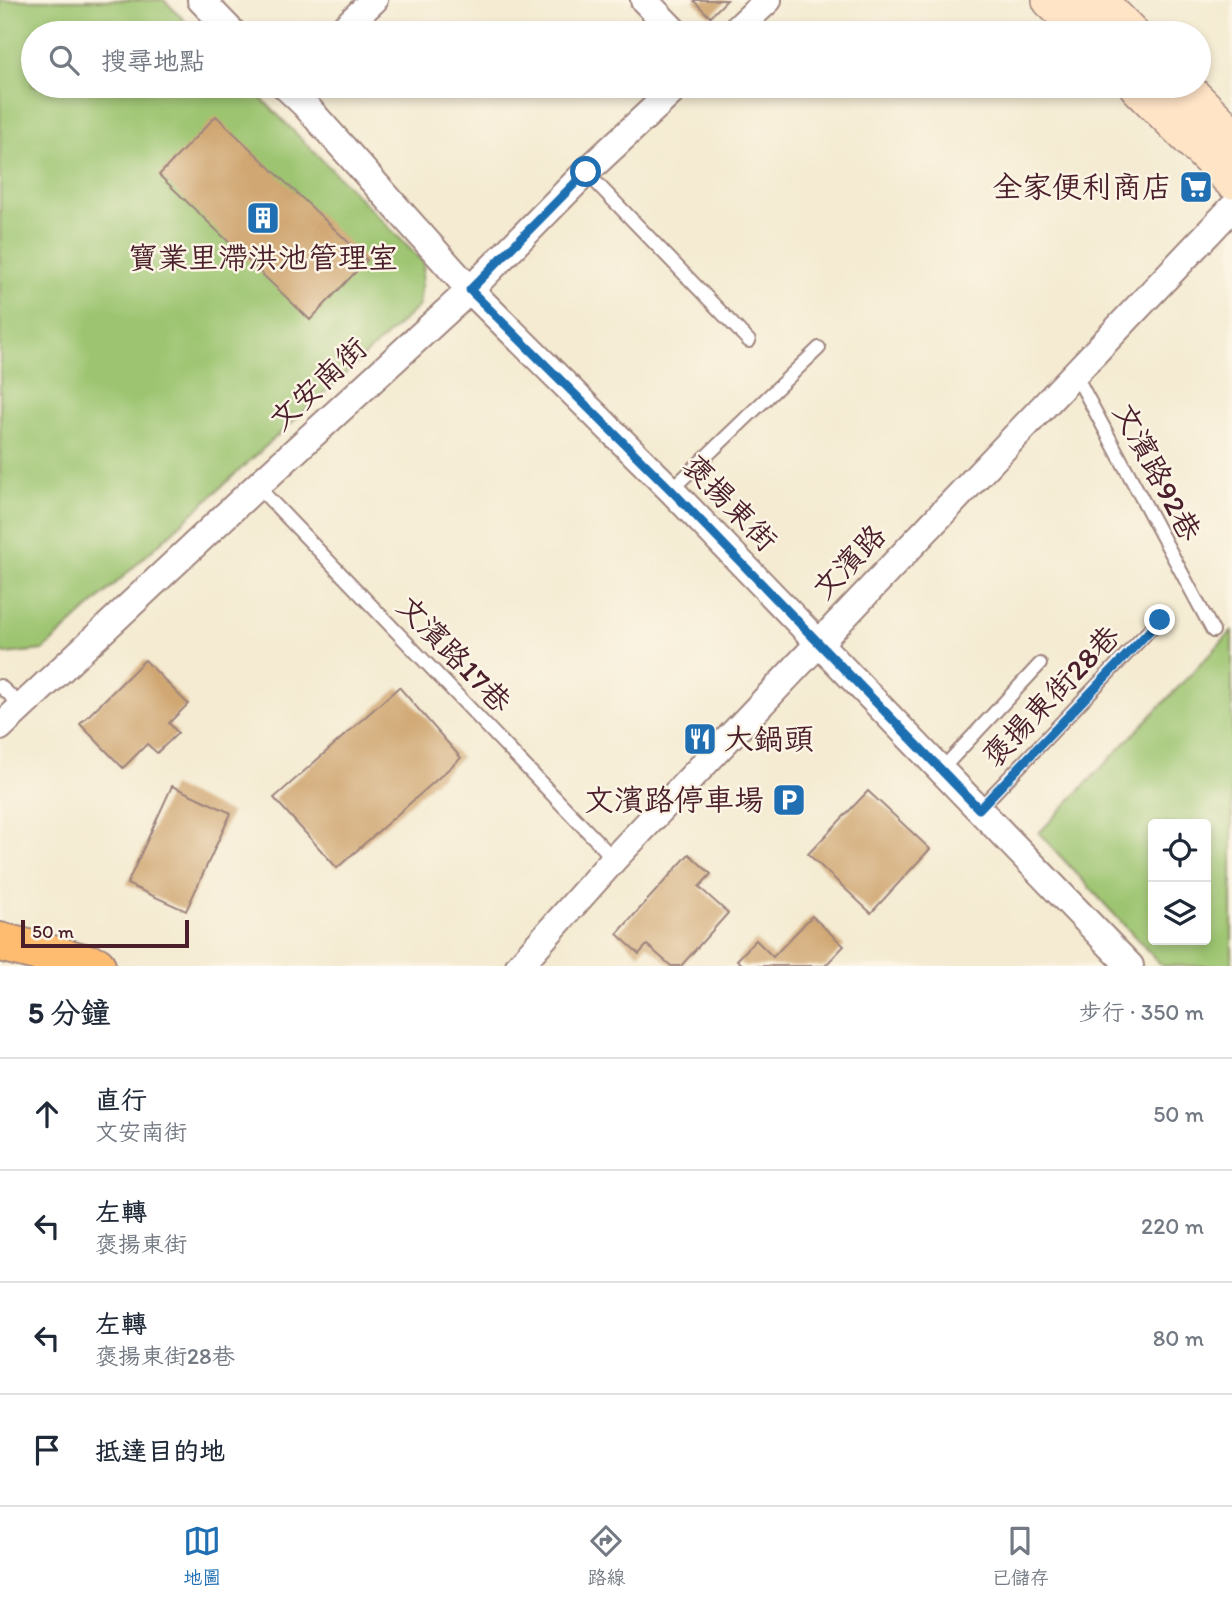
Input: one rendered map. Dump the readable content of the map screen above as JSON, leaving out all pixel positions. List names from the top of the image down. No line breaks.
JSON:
{"streets":{"street":["文安南街","褒揚東街","文濱路"],"lane":["文濱路92巷","文濱路17巷","褒揚東街28巷"]},"crossings":[["文安南街","褒揚東街"],["文安南街","文濱路17巷"],["文濱路92巷","文濱路"],["褒揚東街","文濱路"],["褒揚東街","褒揚東街28巷"],["文濱路","文濱路17巷"]],"places":{"supermarket":["全家便利商店"],"building":["寶業里滯洪池管理室"],"restaurant":["大鍋頭"],"parking":["文濱路停車場"]},"scale_bar":"50 m","page":{"search":"搜尋地點","scale":"50 m","heading":["5 分鐘","步行 · 350 m"],"list":[["直行","文安南街","50 m"],["左轉","褒揚東街","220 m"],["左轉","褒揚東街28巷","80 m"],"抵達目的地"],"nav":["地圖","路線","已儲存"]}}
